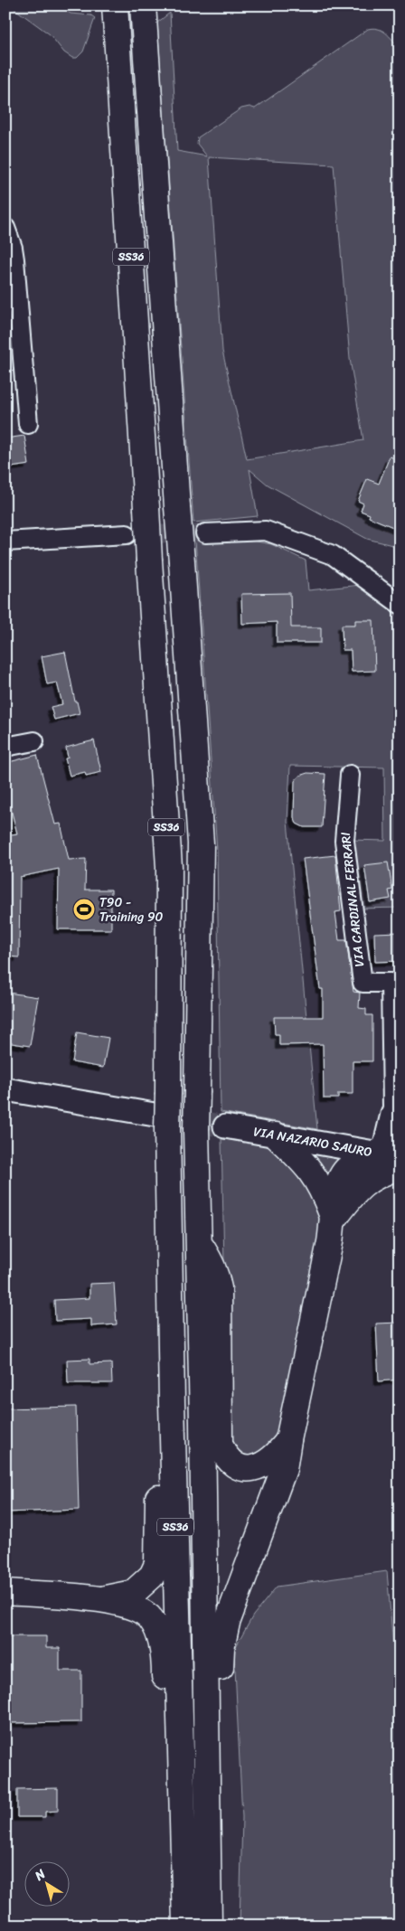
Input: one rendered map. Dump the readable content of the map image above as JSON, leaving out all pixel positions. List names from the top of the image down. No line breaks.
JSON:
{"streets":{"highway":["SS36"],"main road":["VIA NAZARIO SAURO"],"street":["VIA CARDINAL FERRARI"]},"crossings":[["VIA CARDINAL FERRARI","VIA NAZARIO SAURO"]],"places":{"sports":["T90 - Training 90"]},"north":"top left"}
